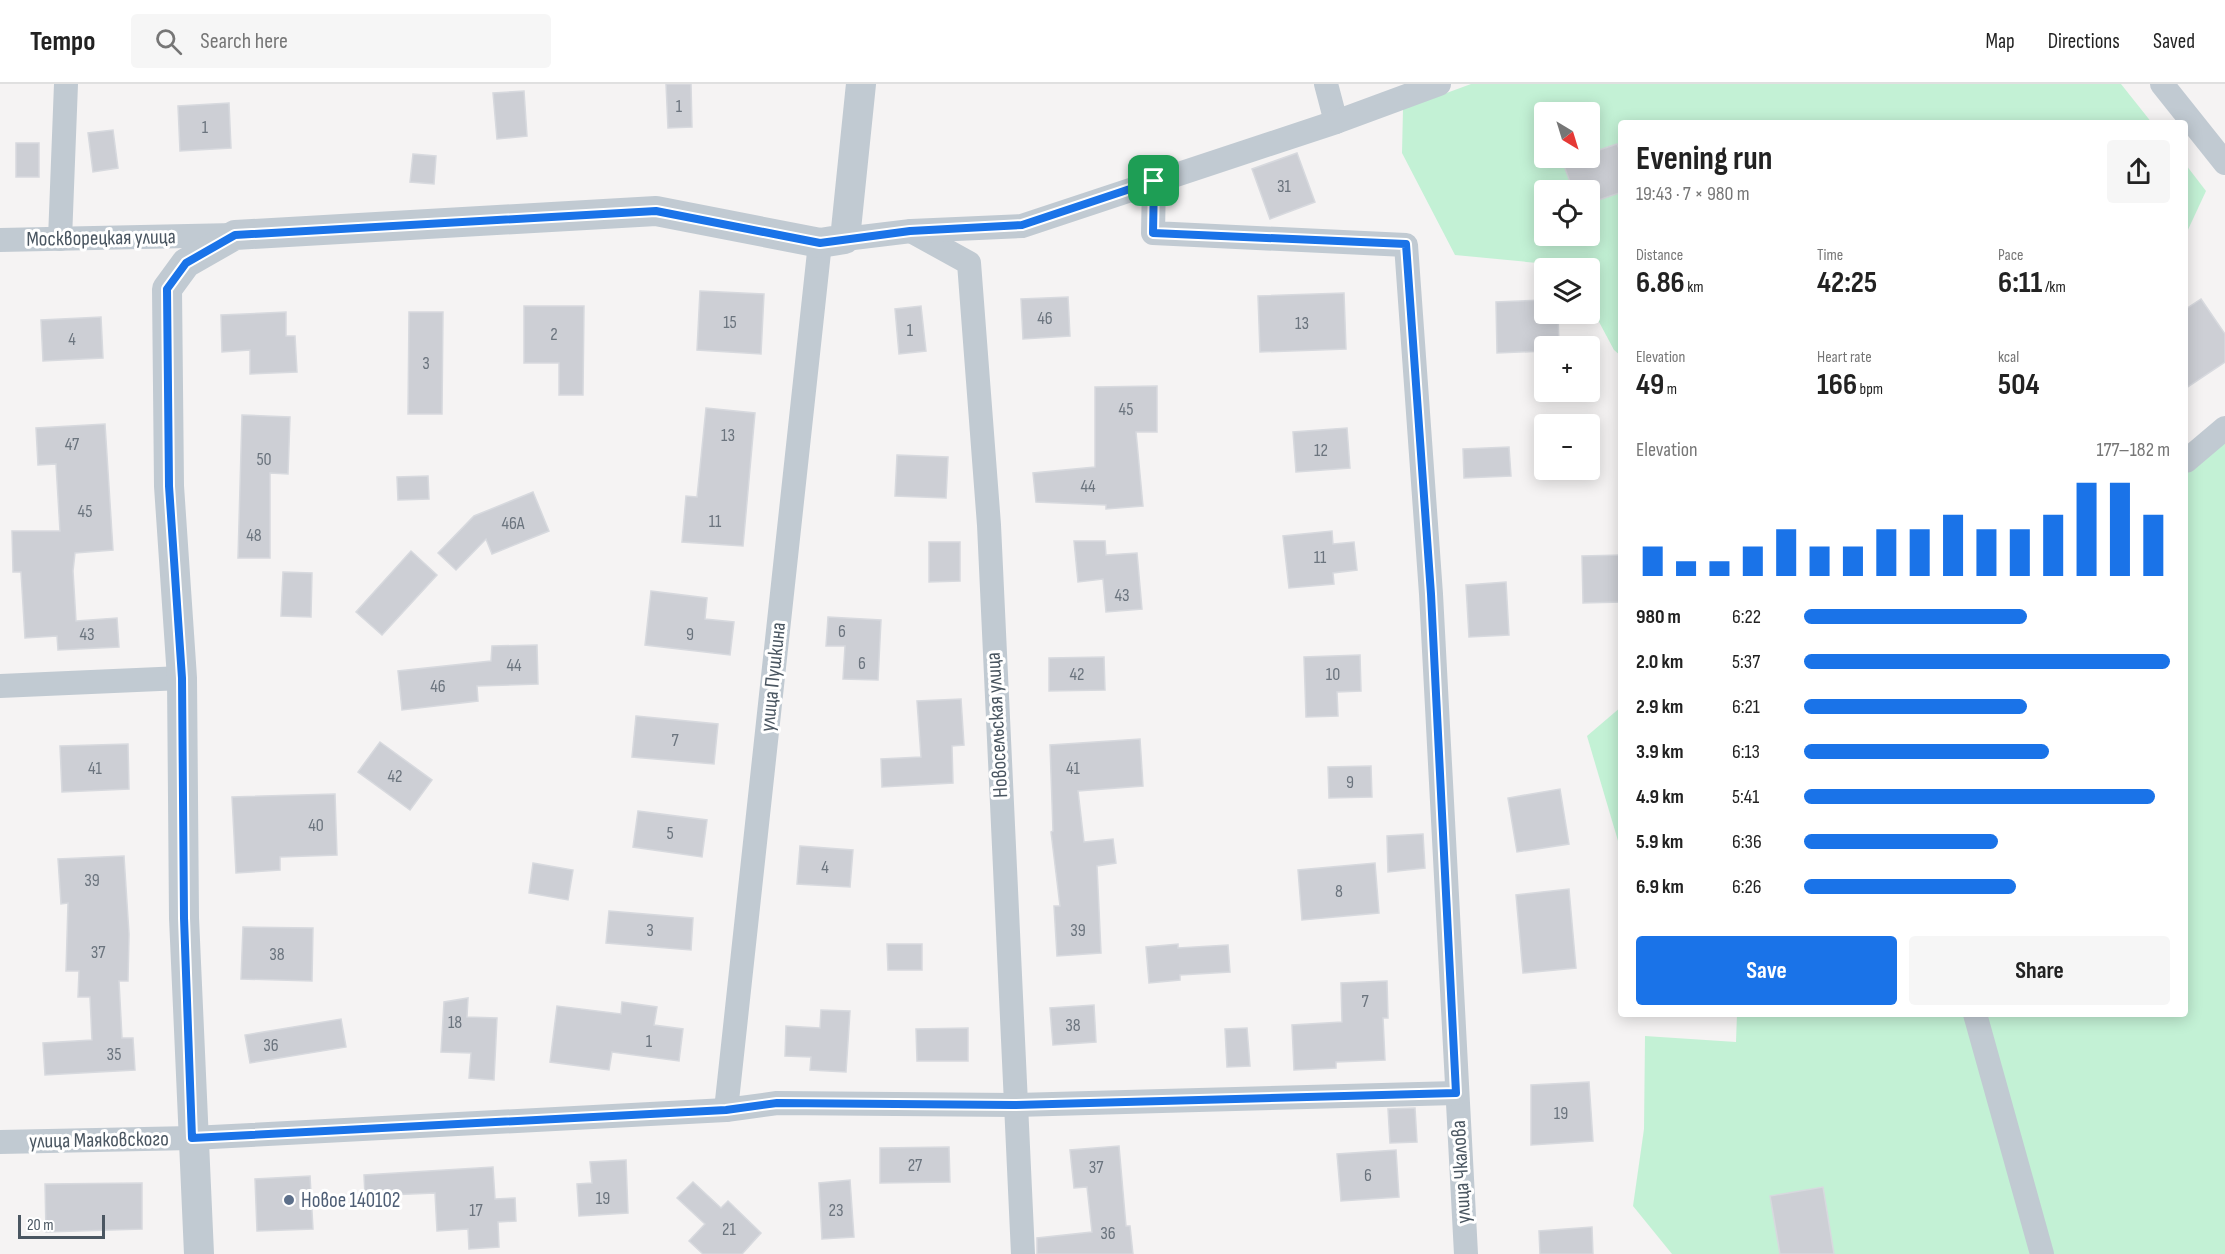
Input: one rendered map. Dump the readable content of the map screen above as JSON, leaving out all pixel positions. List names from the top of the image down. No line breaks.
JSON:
{"streets":{"street":["Москворецкая улица","улица Пушкина","Новосельская улица","улица Маяковского","улица Чкалова"]},"crossings":[["Москворецкая улица","улица Пушкина"],["улица Пушкина","улица Маяковского"],["Новосельская улица","улица Маяковского"],["улица Маяковского","улица Чкалова"]],"places":["Новое 140102"],"house_numbers":["1","1","31","46","15","13","1","2","4","3","45","13","47","12","50","44","45","11","46А","48","11","43","6","43","9","6","44","42","10","46","7","41","41","42","9","40","5","4","39","8","3","39","37","38","7","18","38","1","36","35","19","27","37","6","19","17","23","21","36"],"scale_bar":"20 m","north":"bottom right","page":{"header":"Tempo","search":"Search here","nav":["Map","Directions","Saved"],"map_buttons":["+","−"],"heading":["Evening run","19:43 · 7 × 980 m"],"stats":[["Distance","6.86 km"],["Time","42:25"],["Pace","6:11 /km"],["Elevation","49 m"],["Heart rate","166 bpm"],["kcal","504"]],"chart":["Elevation","177–182 m"],"list":[{"name":"980 m","note":"6:22"},{"name":"2.0 km","note":"5:37"},{"name":"2.9 km","note":"6:21"},{"name":"3.9 km","note":"6:13"},{"name":"4.9 km","note":"5:41"},{"name":"5.9 km","note":"6:36"},{"name":"6.9 km","note":"6:26"}],"buttons":["Save","Share"],"scale":"20 m"}}
